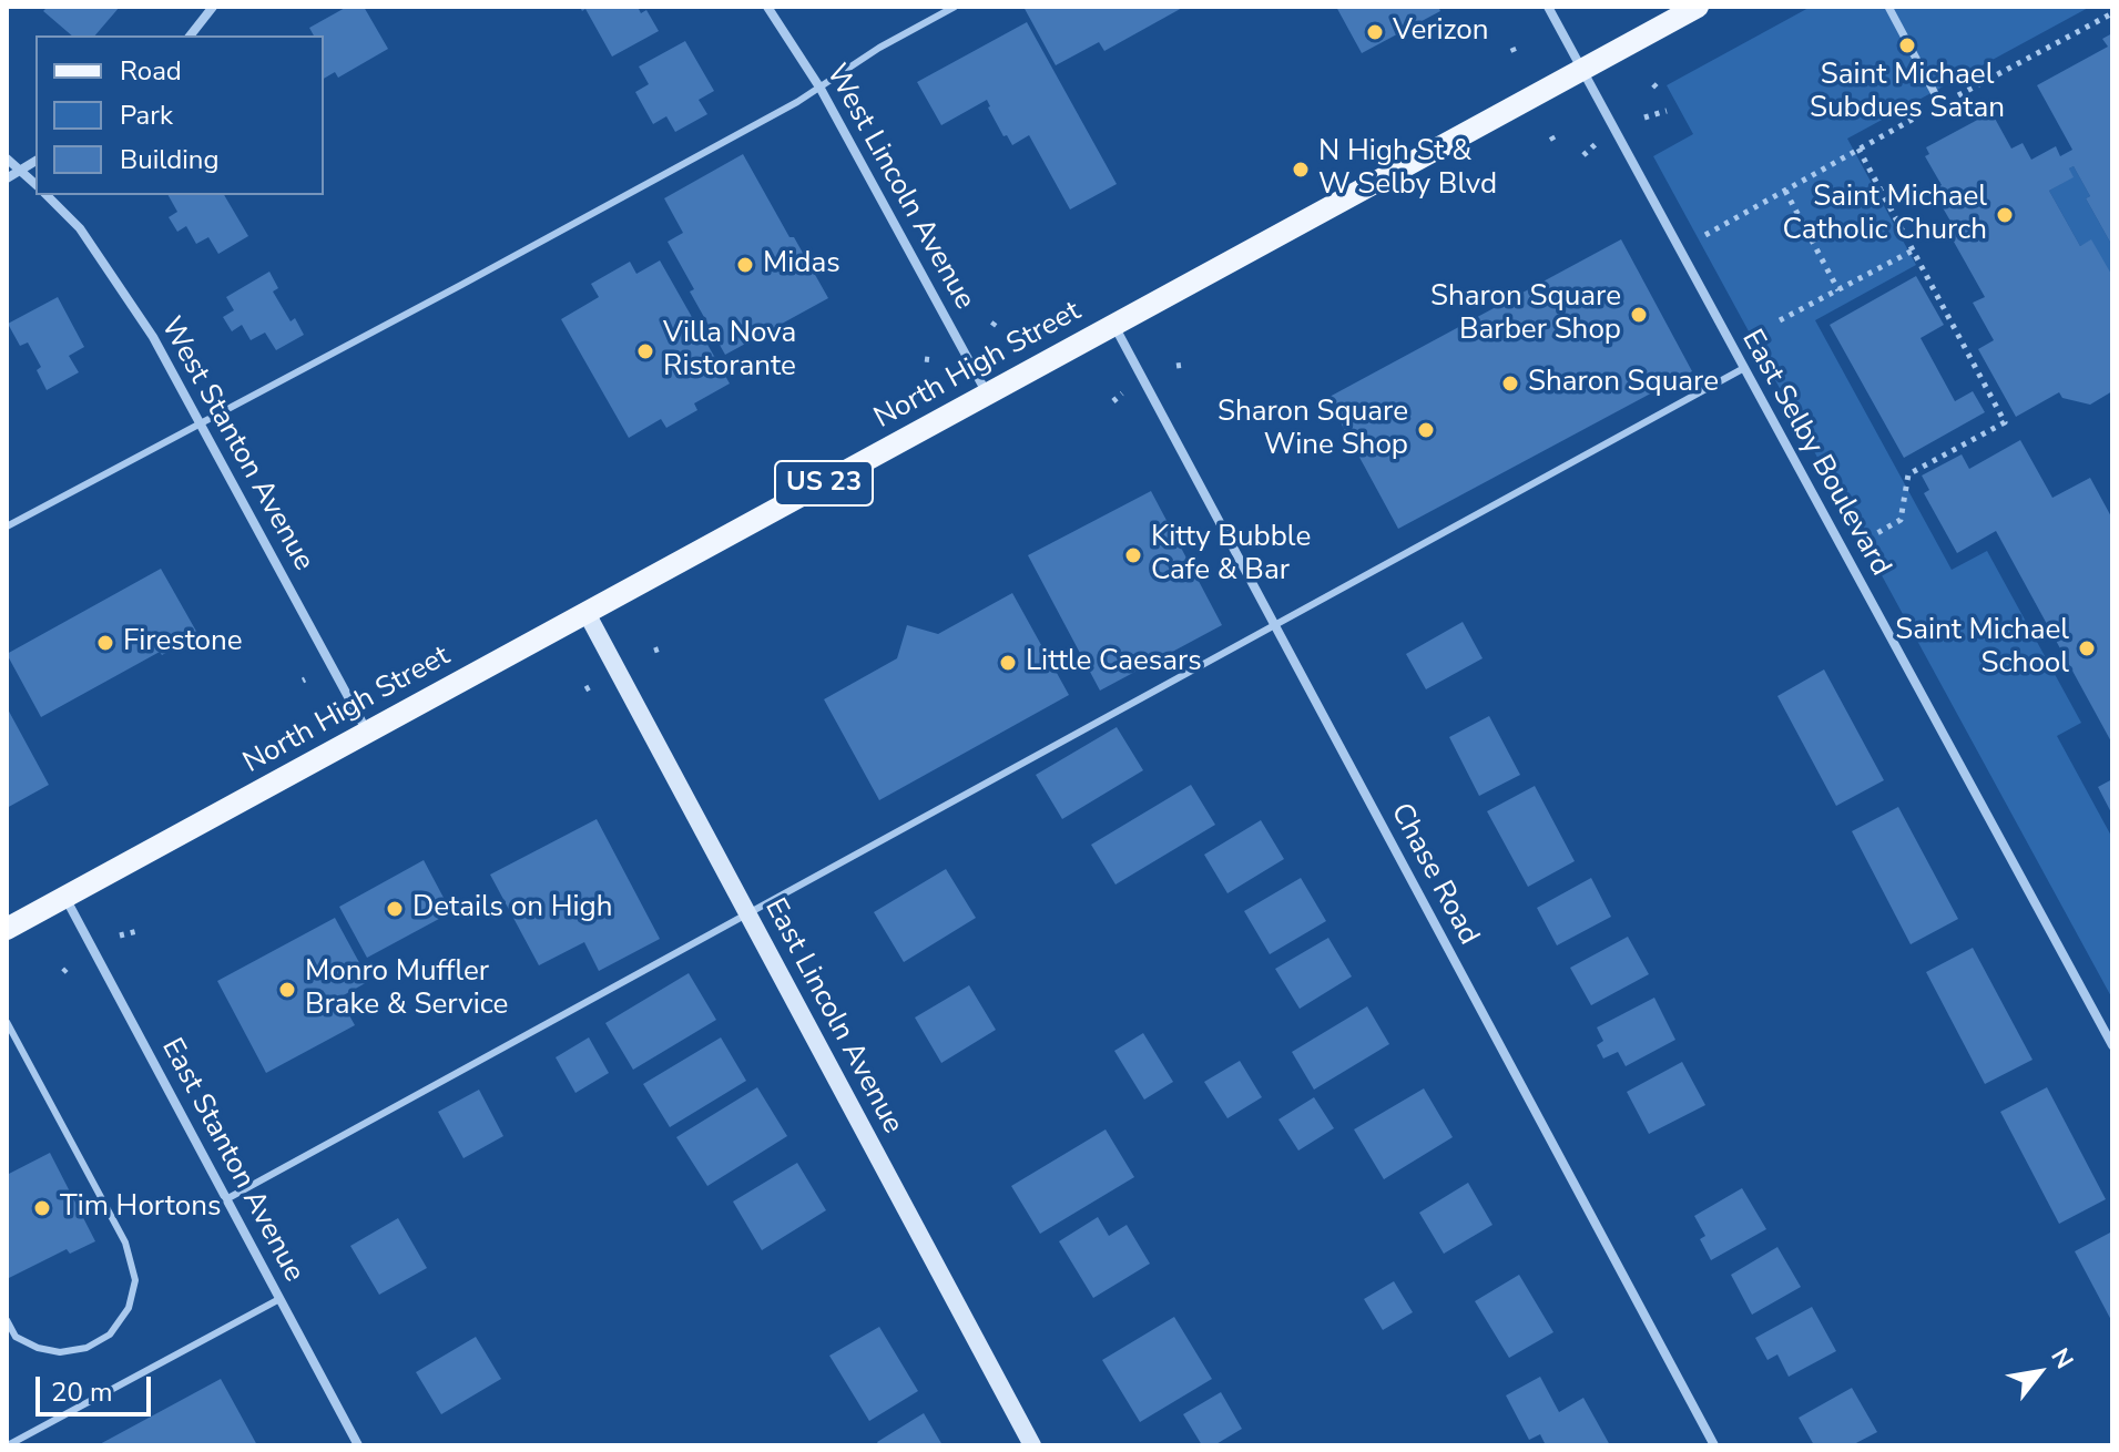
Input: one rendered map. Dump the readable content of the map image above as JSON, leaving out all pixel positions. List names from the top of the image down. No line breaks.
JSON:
{"streets":{"main road":["North High Street","US 23","East Lincoln Avenue"],"street":["West Lincoln Avenue","West Stanton Avenue","East Selby Boulevard","Chase Road","East Stanton Avenue"]},"crossings":[["West Lincoln Avenue","North High Street"],["North High Street","West Stanton Avenue"],["North High Street","East Selby Boulevard"],["North High Street","Chase Road"],["North High Street","East Lincoln Avenue"],["North High Street","East Stanton Avenue"]],"places":["Verizon","Saint Michael Subdues Satan","N High St & W Selby Blvd","Saint Michael Catholic Church","Midas","Sharon Square Barber Shop","Villa Nova Ristorante","Sharon Square","Sharon Square Wine Shop","Kitty Bubble Cafe & Bar","Firestone","Saint Michael School","Little Caesars","Details on High","Monro Muffler Brake & Service","Tim Hortons"],"legend":["Road","Park","Building"],"scale_bar":"20 m","north":"top right"}
